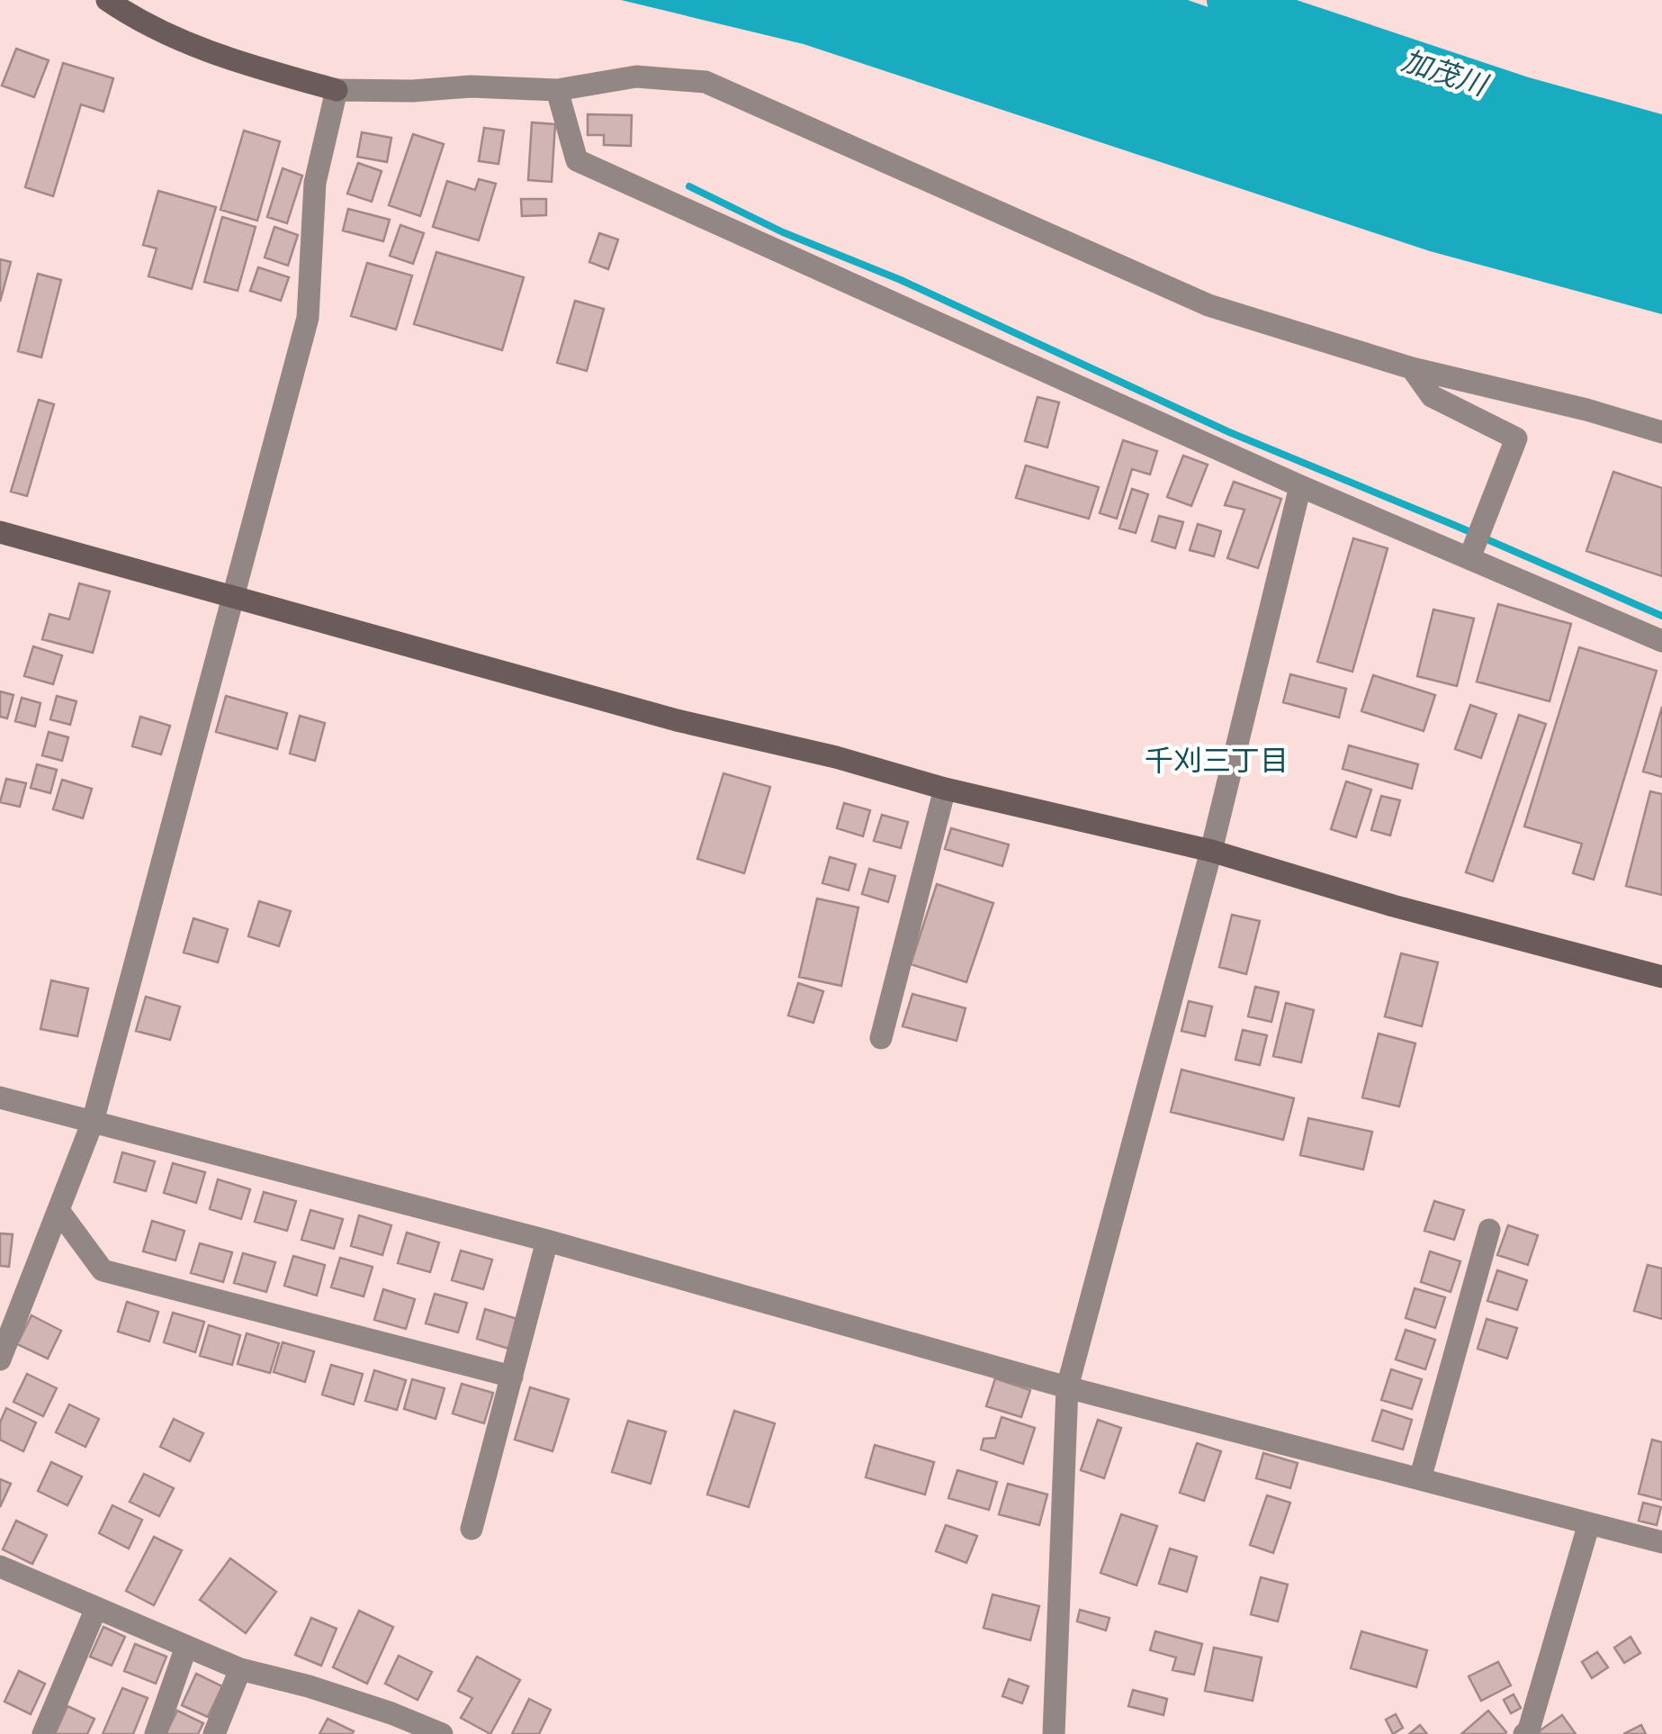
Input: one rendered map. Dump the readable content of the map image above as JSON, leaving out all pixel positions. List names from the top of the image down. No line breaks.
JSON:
{"districts":["千刈三丁目"],"water":["加茂川"]}
